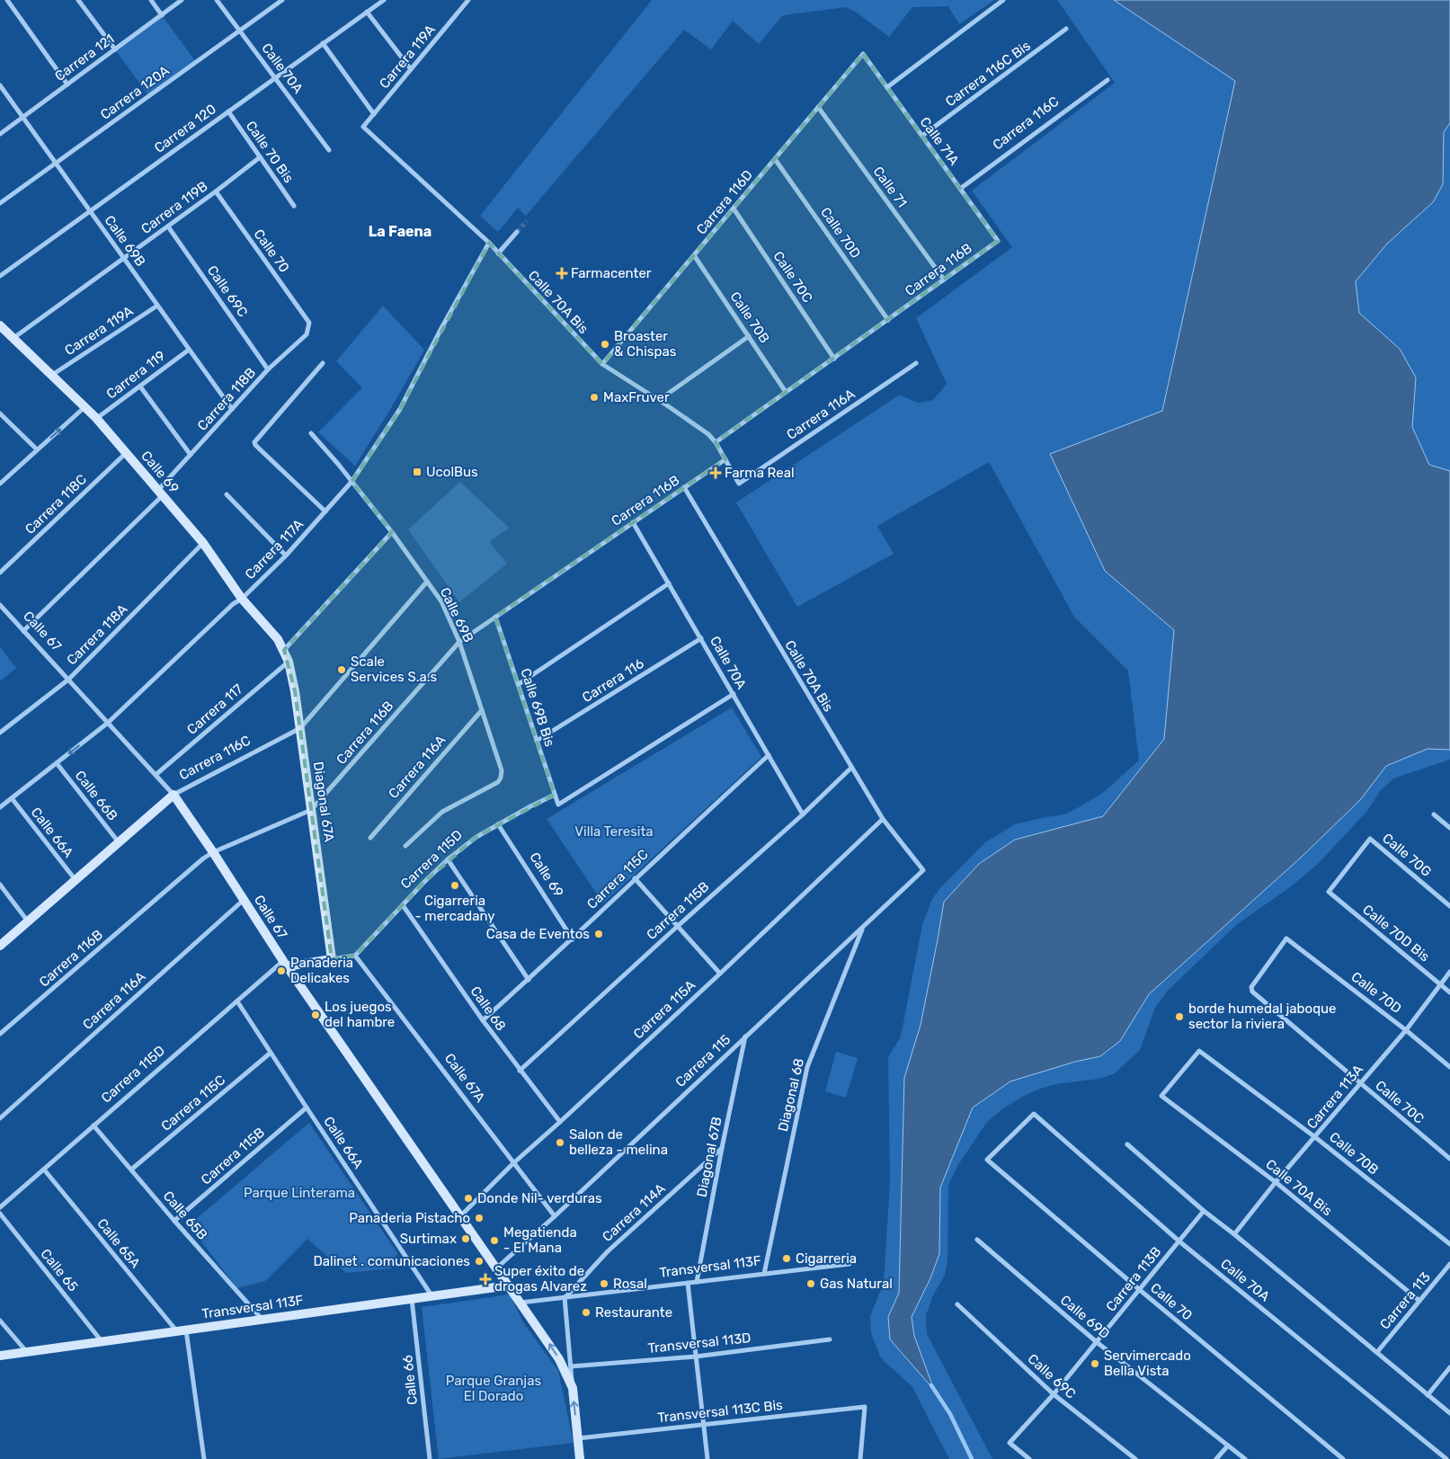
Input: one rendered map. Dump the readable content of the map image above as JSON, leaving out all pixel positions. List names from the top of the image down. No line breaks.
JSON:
{"streets":{"street":["Carrera 119A","Carrera 121","Calle 70A","Carrera 116C Bis","Carrera 120A","Carrera 116C","Carrera 120","Calle 71A","Calle 70 Bis","Calle 71","Carrera 116D","Carrera 119B","Calle 70D","Calle 69B","Calle 70","Carrera 116B","Calle 70C","Calle 69C","Calle 70A Bis","Calle 70B","Carrera 119","Carrera 118B","Carrera 116A","Calle 69","Carrera 118C","Carrera 117A","Calle 67","Carrera 118A","Carrera 116","Calle 69B Bis","Carrera 117","Calle 66B","Diagonal 67A","Calle 66A","Calle 70G","Carrera 115D","Carrera 115C","Carrera 115B","Calle 70D Bis","Calle 68","Carrera 115A","Carrera 115","Calle 67A","Diagonal 68","Carrera 113A","Diagonal 67B","Carrera 114A","Calle 65B","Calle 65A","Transversal 113F","Calle 65","Carrera 113B","Carrera 113","Calle 69D","Transversal 113D","Calle 66","Transversal 113C Bis"]},"crossings":[["Carrera 119A","Calle 69B"],["Carrera 119A","Calle 70A Bis"],["Carrera 119A","Calle 69"],["Carrera 121","Calle 69B"],["Calle 70A","Carrera 120A"],["Calle 70A","Carrera 120"],["Calle 70A","Calle 70"],["Calle 70A","Carrera 116B"],["Calle 70A","Carrera 116"],["Calle 70A","Calle 69B Bis"],["Calle 70A","Carrera 115C"],["Calle 70A","Carrera 115B"],["Calle 70A","Carrera 113A"],["Calle 70A","Carrera 113B"],["Calle 70A","Carrera 113"],["Carrera 116C Bis","Calle 71A"],["Carrera 120A","Calle 69B"],["Carrera 116C","Calle 71A"],["Carrera 116C","Calle 69B"],["Carrera 116C","Calle 67"],["Carrera 116C","Calle 66B"],["Carrera 116C","Diagonal 67A"],["Carrera 116C","Calle 66A"],["Carrera 120","Calle 70 Bis"],["Carrera 120","Calle 69B"],["Calle 71A","Carrera 116D"],["Calle 71A","Carrera 116B"],["Calle 70 Bis","Carrera 119B"],["Calle 71","Carrera 116D"],["Calle 71","Carrera 116B"],["Carrera 116D","Calle 70D"],["Carrera 116D","Calle 70C"],["Carrera 116D","Calle 70A Bis"],["Carrera 116D","Calle 70B"],["Carrera 119B","Calle 69B"],["Carrera 119B","Calle 70"],["Carrera 119B","Calle 69C"],["Carrera 119B","Calle 69"],["Calle 70D","Carrera 116B"],["Calle 70D","Calle 70C"],["Calle 70D","Carrera 113A"],["Calle 69B","Carrera 116B"],["Calle 69B","Carrera 119"],["Calle 69B","Carrera 118B"],["Calle 69B","Carrera 116A"],["Calle 69B","Carrera 117A"],["Calle 70","Carrera 118B"],["Calle 70","Carrera 113B"],["Carrera 116B","Calle 70C"],["Carrera 116B","Calle 70A Bis"],["Carrera 116B","Calle 70B"],["Carrera 116B","Calle 67"],["Carrera 116B","Calle 69B Bis"],["Carrera 116B","Diagonal 67A"],["Calle 70C","Carrera 113A"],["Calle 69C","Carrera 118B"],["Calle 69C","Carrera 113B"],["Calle 70A Bis","Calle 70B"],["Calle 70A Bis","Carrera 116A"],["Calle 70A Bis","Carrera 117A"],["Calle 70A Bis","Carrera 115B"],["Calle 70A Bis","Carrera 115A"],["Calle 70A Bis","Carrera 115"],["Calle 70A Bis","Carrera 113A"],["Calle 70A Bis","Carrera 113"],["Calle 70B","Carrera 113A"],["Carrera 119","Calle 69"],["Carrera 118B","Calle 69"],["Carrera 118B","Calle 67"],["Carrera 116A","Calle 67"],["Calle 69","Carrera 118C"],["Calle 69","Carrera 117A"],["Calle 69","Carrera 118A"],["Calle 69","Diagonal 67A"],["Calle 69","Carrera 115D"],["Calle 69","Carrera 115C"],["Carrera 117A","Calle 67"],["Carrera 117A","Calle 66B"],["Carrera 117A","Calle 66A"],["Calle 67","Carrera 118A"],["Calle 67","Carrera 117"],["Calle 67","Carrera 115D"],["Calle 67","Carrera 115A"],["Calle 67","Carrera 115"],["Calle 67","Transversal 113F"],["Carrera 116","Calle 69B Bis"],["Calle 69B Bis","Carrera 115D"],["Carrera 117","Diagonal 67A"],["Calle 66A","Carrera 115D"],["Calle 66A","Carrera 115C"],["Calle 66A","Carrera 115B"],["Calle 66A","Transversal 113F"],["Calle 70G","Calle 70D Bis"],["Carrera 115D","Calle 68"],["Carrera 115D","Calle 67A"],["Carrera 115D","Calle 65B"],["Carrera 115D","Calle 65A"],["Carrera 115C","Calle 68"],["Carrera 115C","Calle 65B"],["Carrera 115B","Calle 68"],["Carrera 115B","Calle 65B"],["Calle 70D Bis","Carrera 113A"],["Calle 68","Carrera 115A"],["Carrera 115A","Calle 67A"],["Carrera 115","Calle 67A"],["Carrera 115","Diagonal 68"],["Carrera 115","Diagonal 67B"],["Diagonal 68","Transversal 113F"],["Diagonal 67B","Carrera 114A"],["Diagonal 67B","Transversal 113F"],["Carrera 114A","Transversal 113F"],["Calle 65B","Transversal 113F"],["Calle 65A","Transversal 113F"],["Transversal 113F","Calle 65"],["Transversal 113F","Calle 66"],["Carrera 113B","Calle 69D"]],"districts":["La Faena"],"parks":["Villa Teresita","Parque Linterama","Parque Granjas El Dorado"],"places":{"health":["Farmacenter","Farma Real","Super éxito de drogas Alvarez"],"other":["Broaster & Chispas","MaxFruver","Scale Services S.a.s","Cigarreria - mercadany","Casa de Eventos","Panaderia Delicakes","Los juegos del hambre","borde humedal jaboque sector la riviera","Salon de belleza - melina","Donde Nil- verduras","Panaderia Pistacho","Surtimax","Megatienda - El Mana","Cigarreria","Dalinet . comunicaciones","Rosal","Gas Natural","Restaurante","Servimercado Bella Vista"],"transit":["UcolBus"]}}
